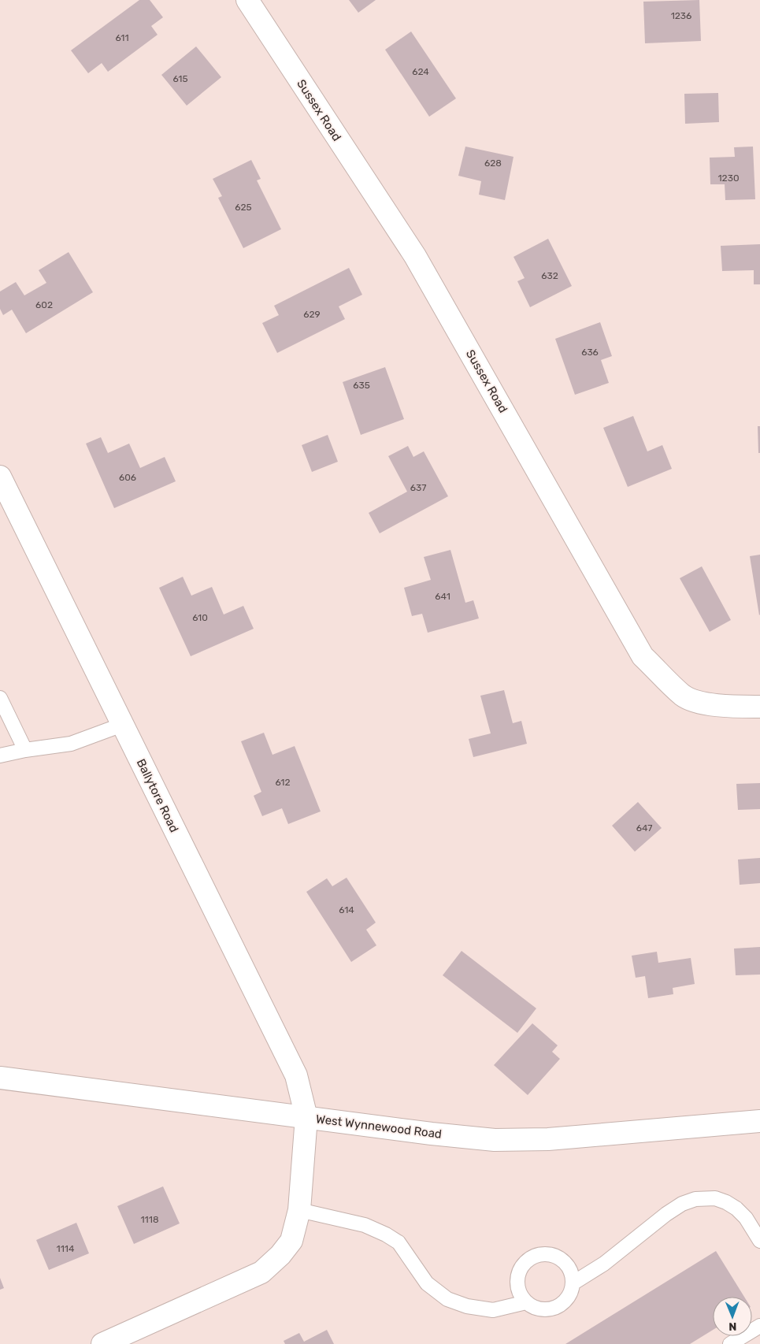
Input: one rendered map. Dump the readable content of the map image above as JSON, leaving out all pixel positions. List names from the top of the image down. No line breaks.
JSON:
{"streets":{"street":["Sussex Road","Ballytore Road","West Wynnewood Road"]},"crossings":[["Ballytore Road","West Wynnewood Road"]],"house_numbers":["1236","611","624","615","628","1230","625","632","602","629","636","635","606","637","641","610","612","647","614","1118","1114"],"north":"bottom"}
